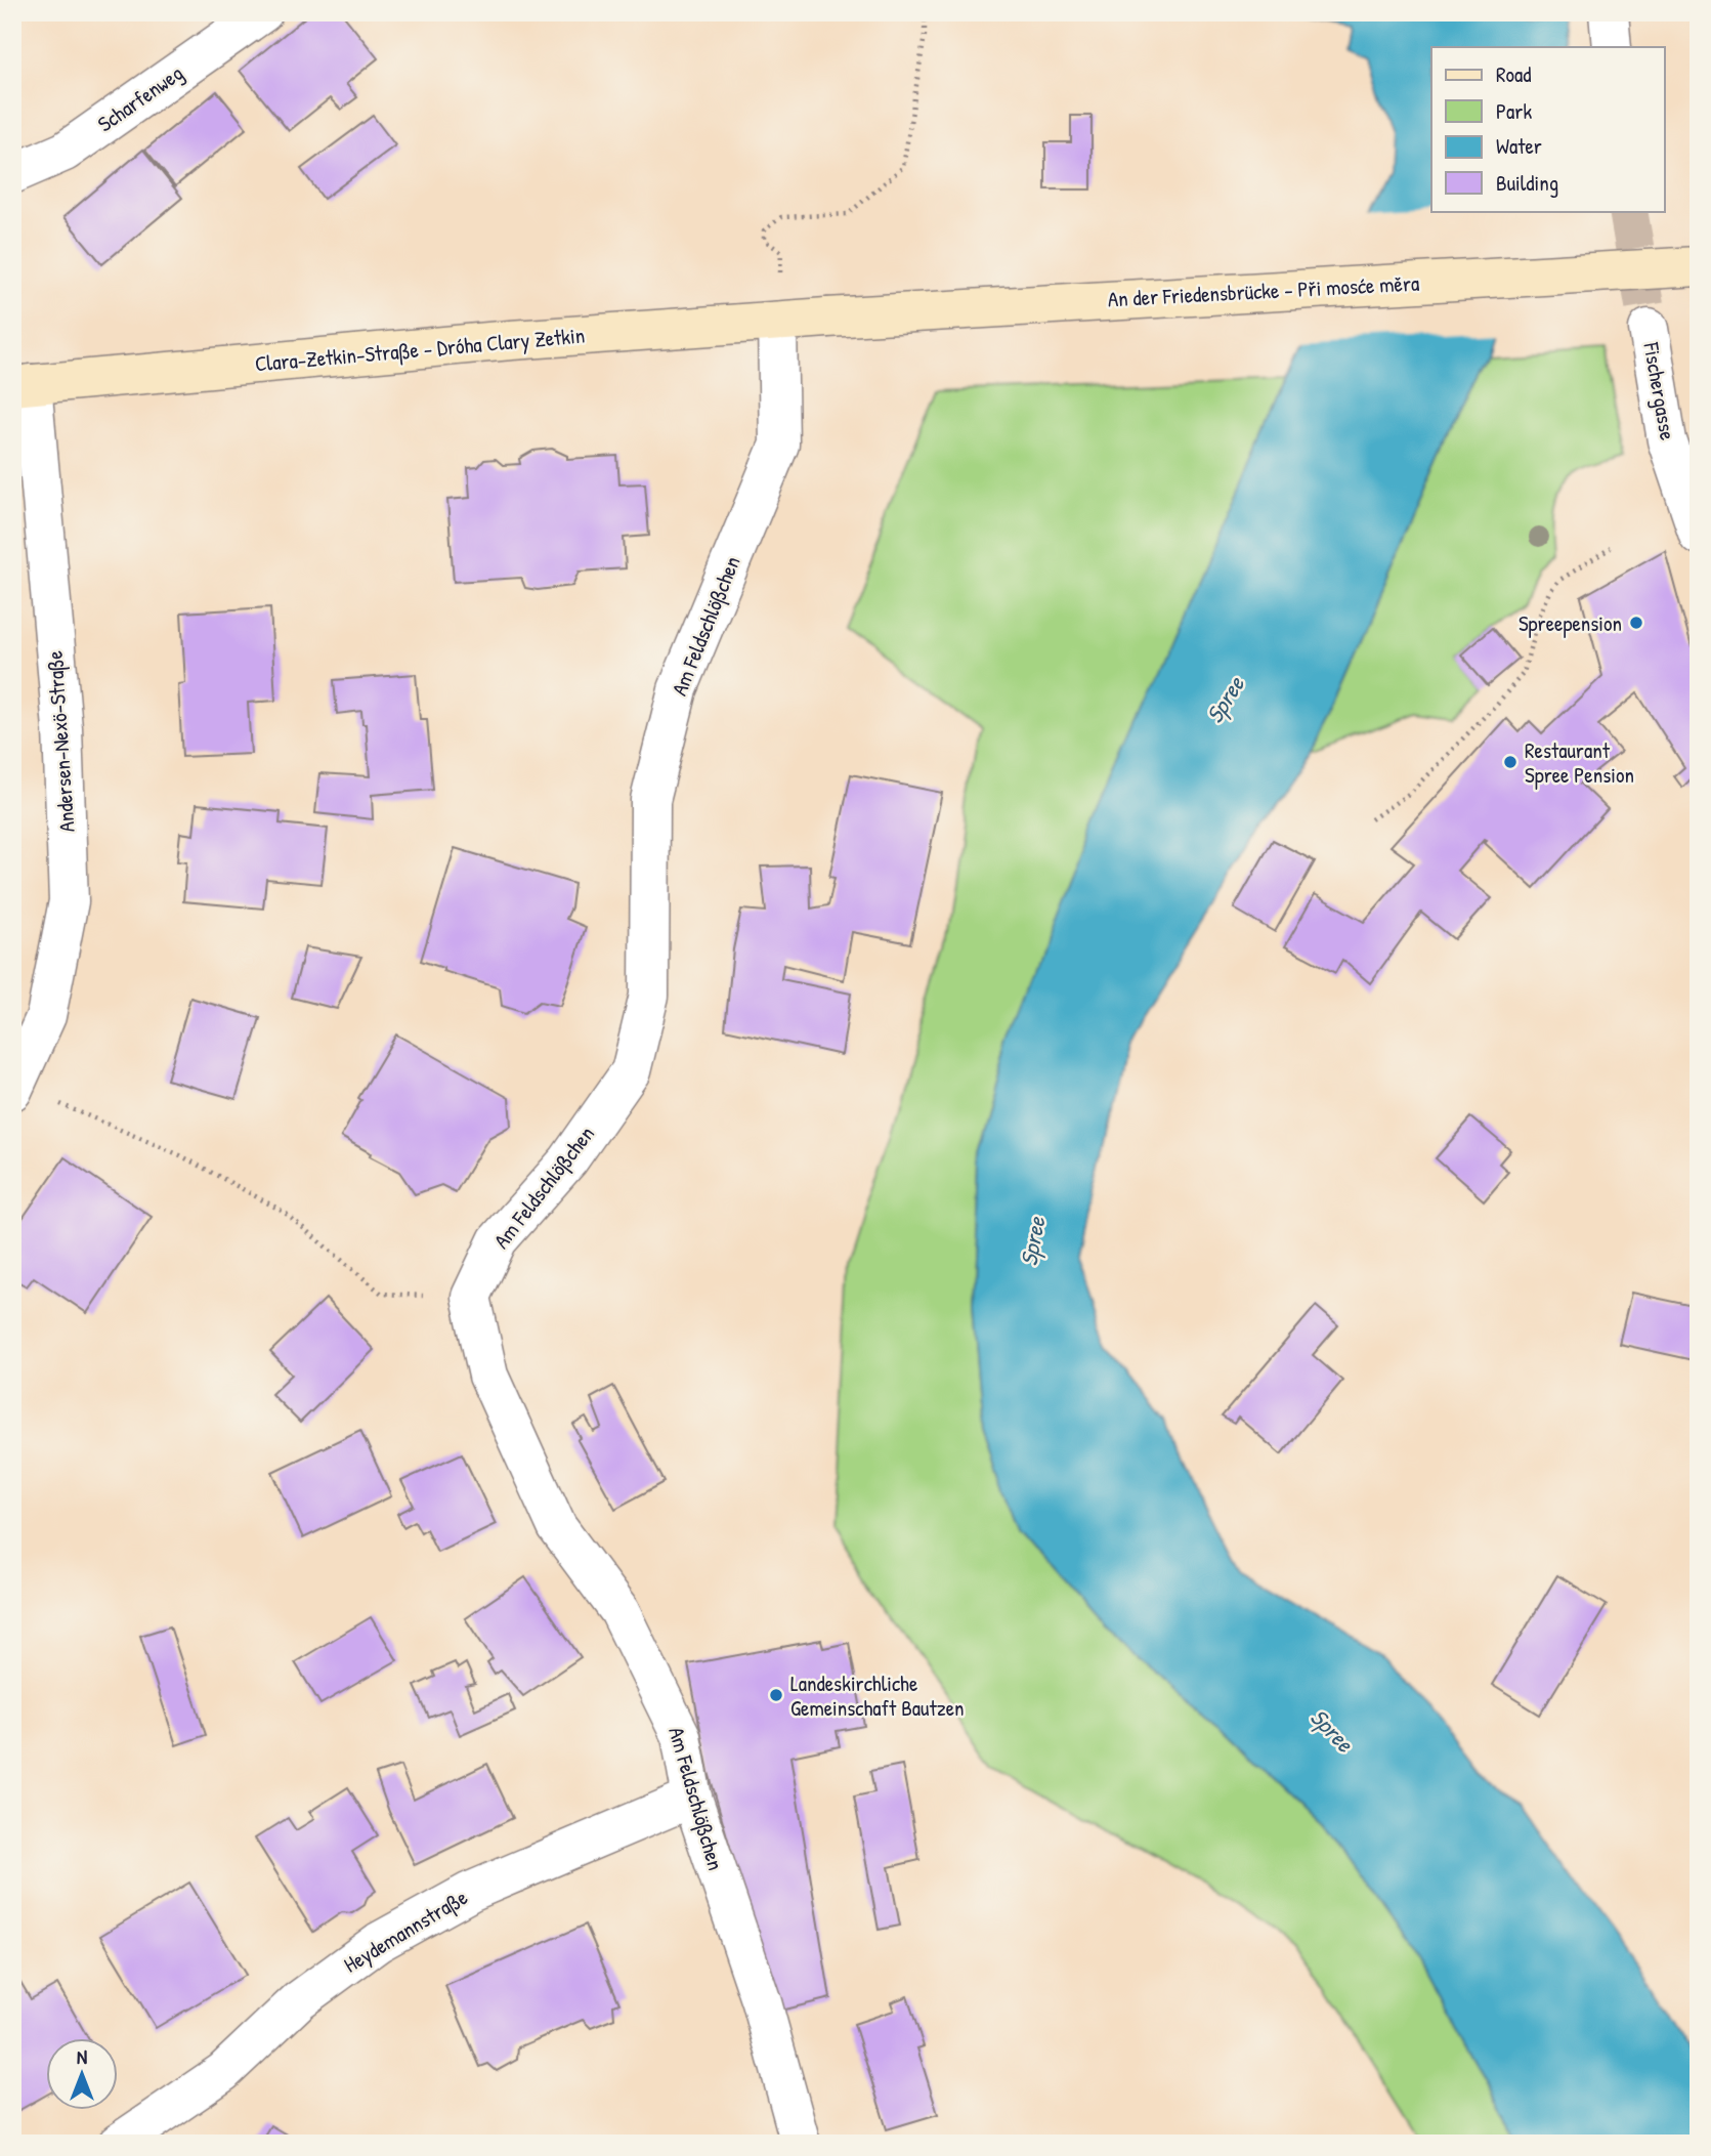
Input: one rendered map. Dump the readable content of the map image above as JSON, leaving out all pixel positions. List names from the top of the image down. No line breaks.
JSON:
{"streets":{"main road":["An der Friedensbrücke - Při mosće měra","Clara-Zetkin-Straße - Dróha Clary Zetkin"],"street":["Scharfenweg","Fischergasse","Am Feldschlößchen","Andersen-Nexö-Straße","Heydemannstraße"]},"crossings":[["An der Friedensbrücke - Při mosće měra","Clara-Zetkin-Straße - Dróha Clary Zetkin"],["Clara-Zetkin-Straße - Dróha Clary Zetkin","Am Feldschlößchen"],["Clara-Zetkin-Straße - Dróha Clary Zetkin","Andersen-Nexö-Straße"],["Am Feldschlößchen","Heydemannstraße"]],"water":["Spree"],"places":["Spreepension","Restaurant Spree Pension","Landeskirchliche Gemeinschaft Bautzen"],"legend":["Road","Park","Water","Building"],"north":"top"}
